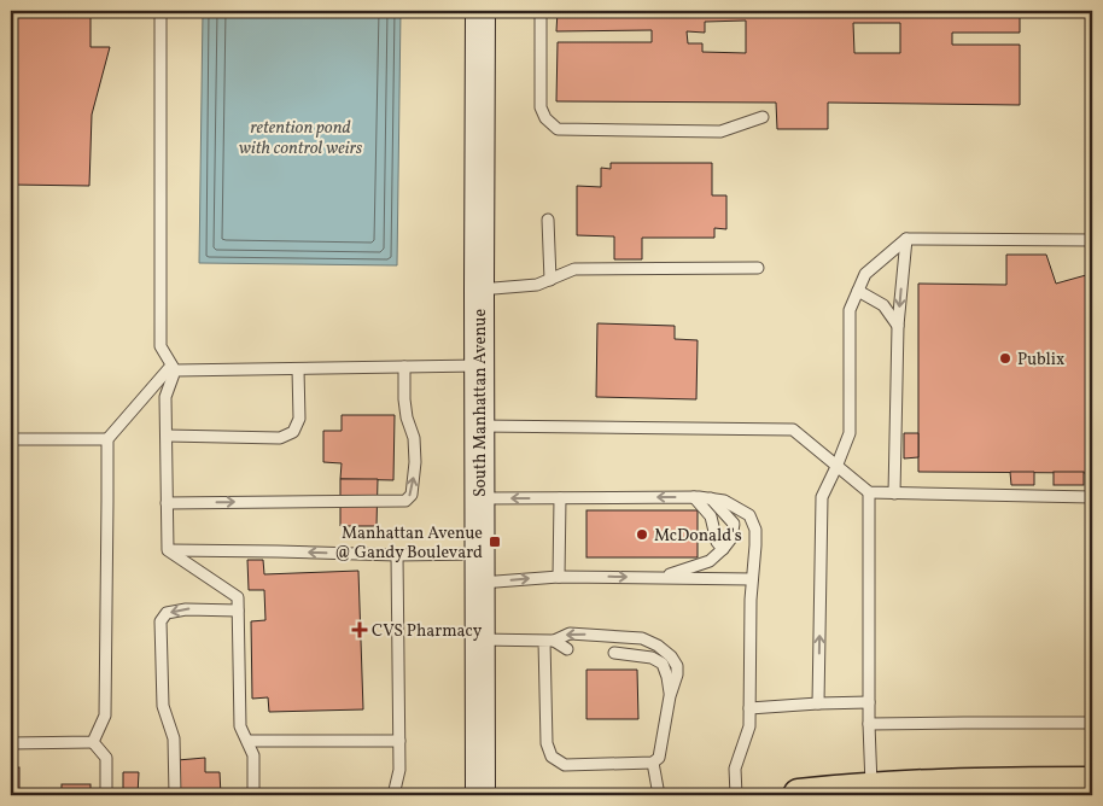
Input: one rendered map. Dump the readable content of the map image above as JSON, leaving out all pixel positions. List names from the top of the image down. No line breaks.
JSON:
{"streets":{"main road":["South Manhattan Avenue"]},"water":["retention pond with control weirs"],"places":{"other":["Publix","McDonald's"],"transit":["Manhattan Avenue @ Gandy Boulevard"],"health":["CVS Pharmacy"]}}
